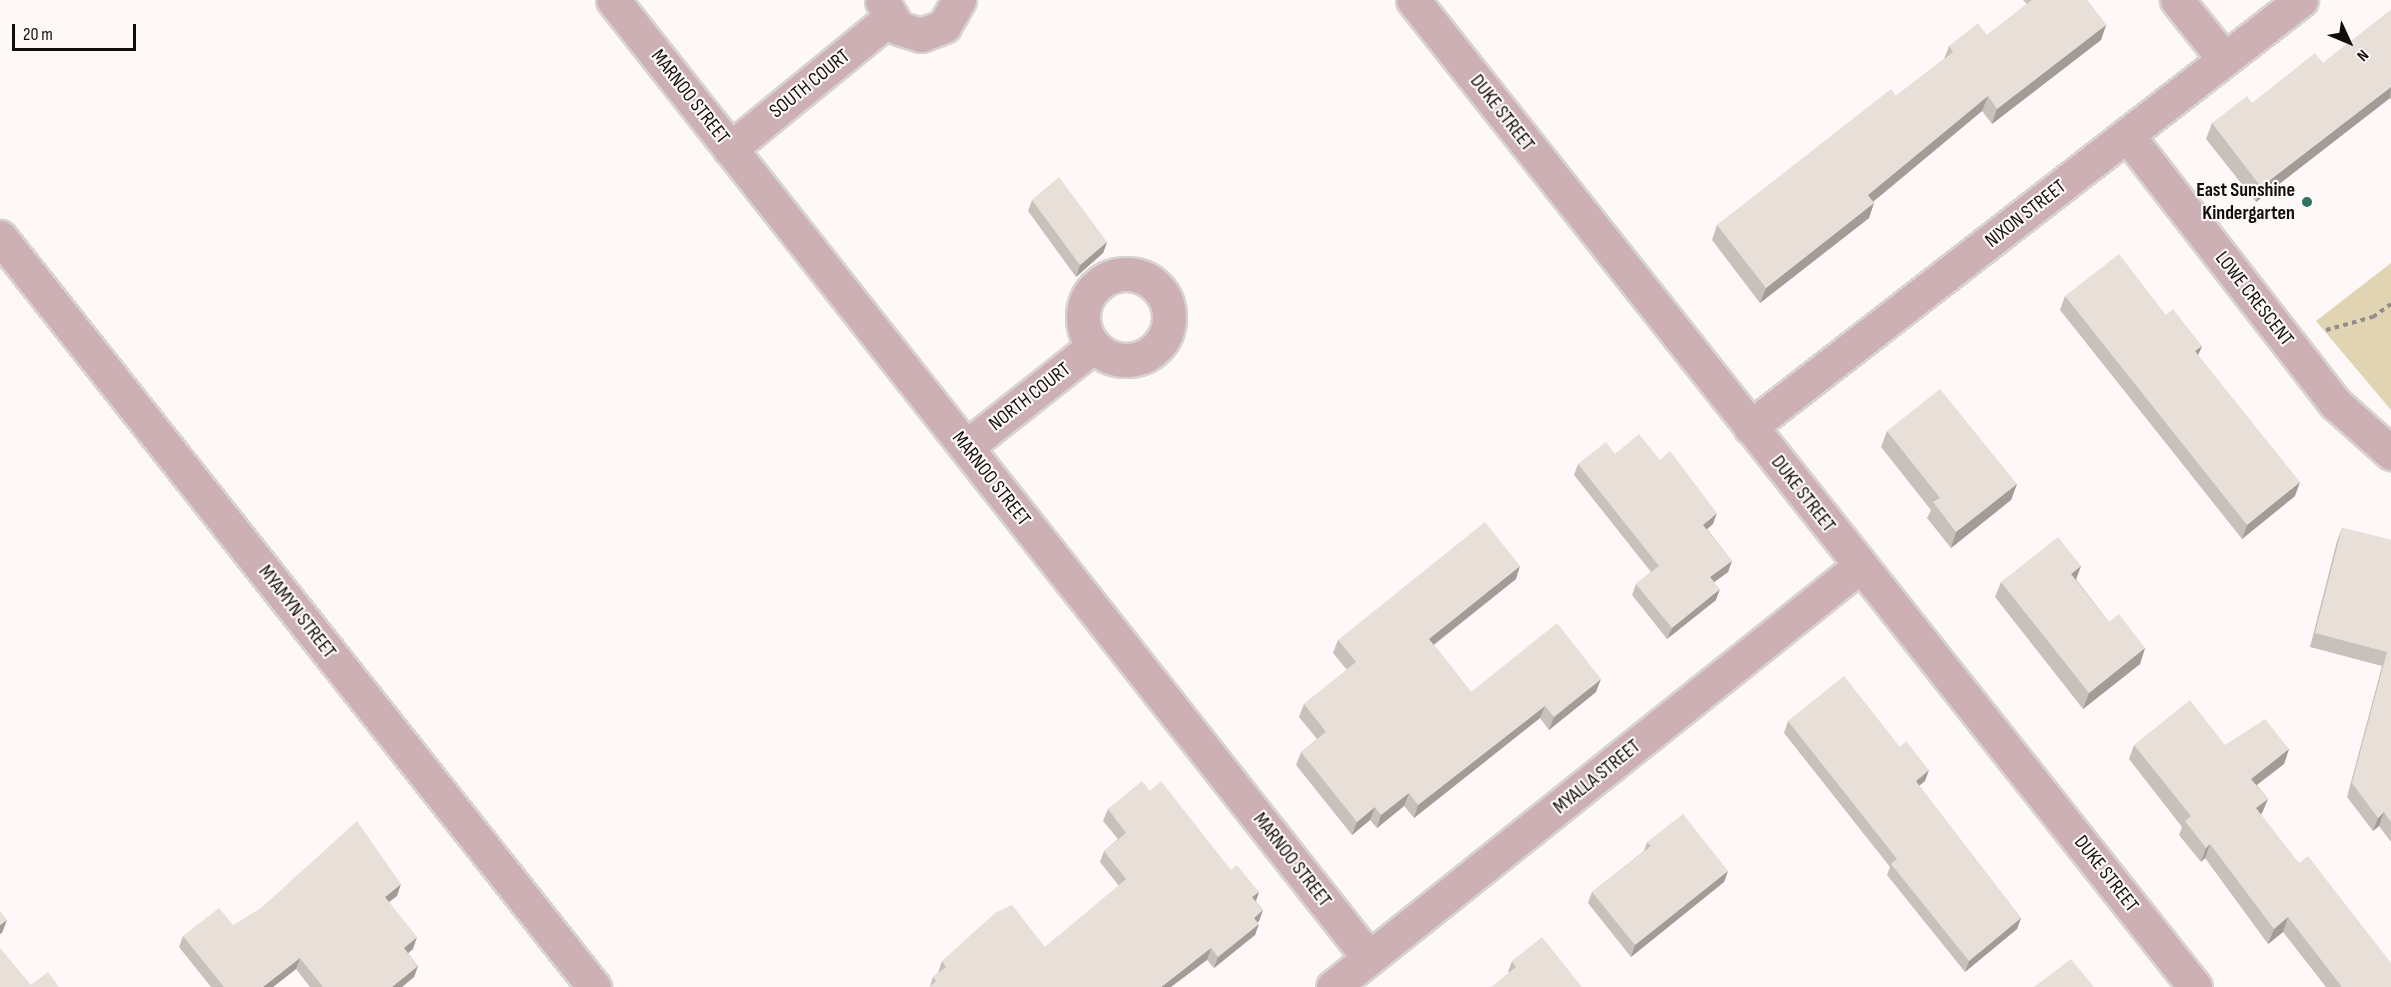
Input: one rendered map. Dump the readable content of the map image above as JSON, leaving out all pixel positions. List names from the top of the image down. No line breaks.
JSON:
{"streets":{"street":["SOUTH COURT","MARNOO STREET","DUKE STREET","NIXON STREET","LOWE CRESCENT","NORTH COURT","MYAMYN STREET","MYALLA STREET"]},"crossings":[["SOUTH COURT","MARNOO STREET"],["MARNOO STREET","NORTH COURT"],["MARNOO STREET","MYALLA STREET"],["DUKE STREET","NIXON STREET"],["DUKE STREET","MYALLA STREET"],["NIXON STREET","LOWE CRESCENT"]],"places":["East Sunshine Kindergarten"],"scale_bar":"20 m","north":"bottom right"}
